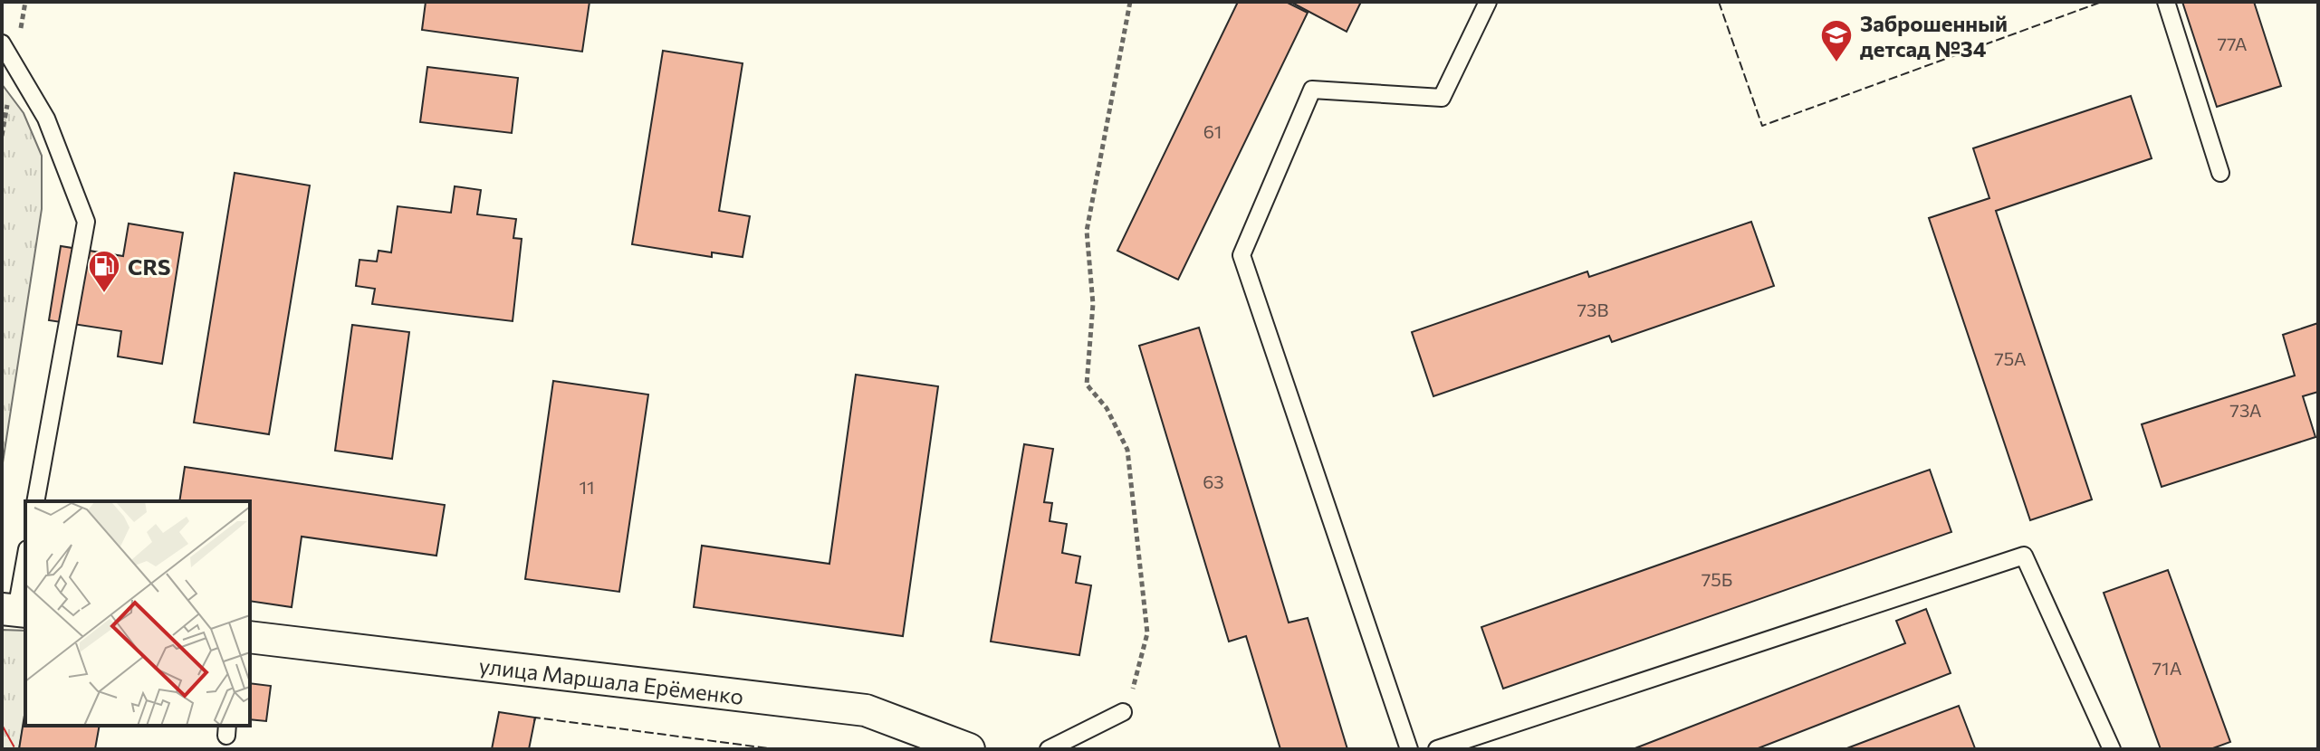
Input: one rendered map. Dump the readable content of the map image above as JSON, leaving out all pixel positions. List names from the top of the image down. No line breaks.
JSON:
{"streets":{"street":["улица Маршала Ерёменко"]},"places":{"school or university":["Заброшенный детсад №34"],"fuel station":["CRS"]},"house_numbers":["77А","61","73В","75А","73А","63","11","75Б","71А"]}
